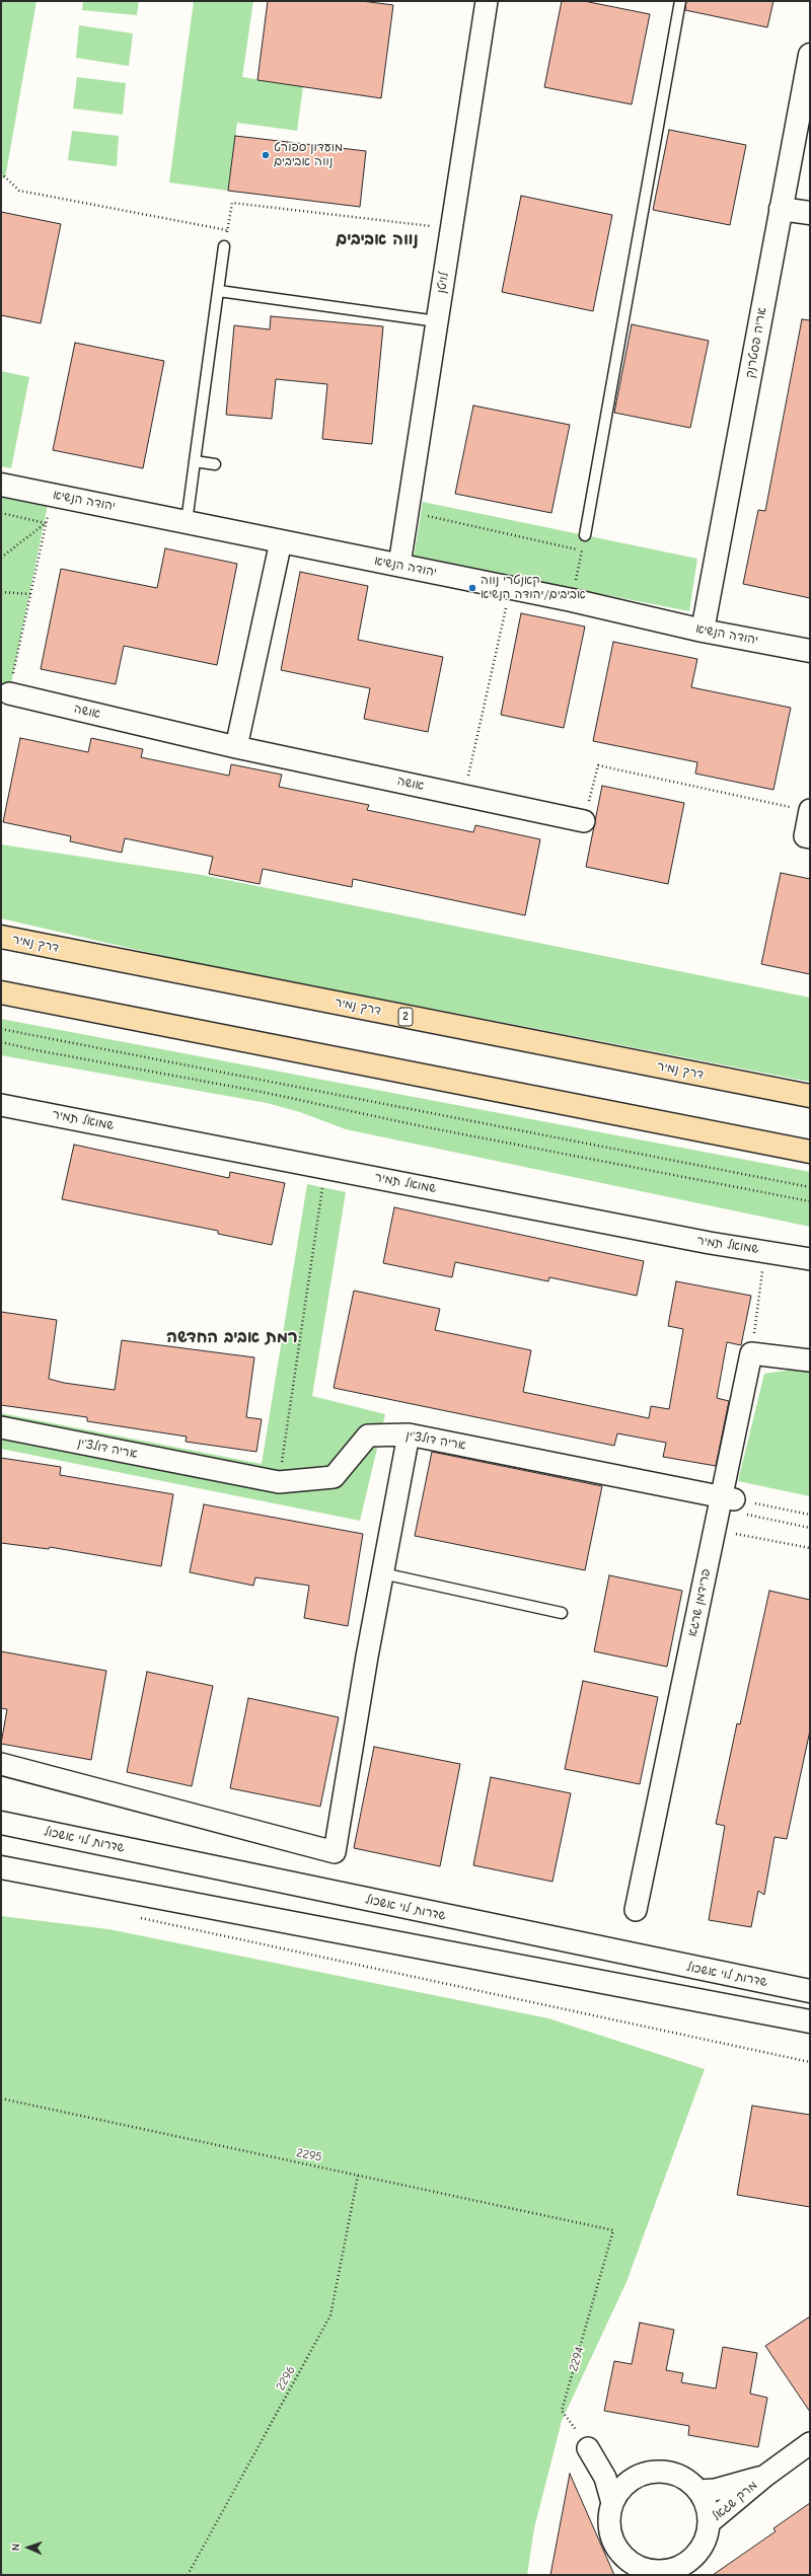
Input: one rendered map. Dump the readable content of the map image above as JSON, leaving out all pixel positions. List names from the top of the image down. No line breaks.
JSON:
{"streets":{"highway":["דרך נמיר","2"],"street":["לויטן","אריה פסטרנק","יהודה הנשיא","אושה","שמואל תמיר","אריה דולצ'ין","פרידמן שרגא","שדרות לוי אשכול","מרק שגאל"],"path":["2295","2294","2296"]},"crossings":[["לויטן","יהודה הנשיא"],["אריה פסטרנק","יהודה הנשיא"],["אריה דולצ'ין","פרידמן שרגא"],["2295","2294"],["2295","2296"]],"districts":["נווה אביבים","רמת אביב החדשה"],"places":["מועדון ספורט נווה אביבים","קאנטרי נווה אביבים/יהודה הנשיא"],"north":"left"}
